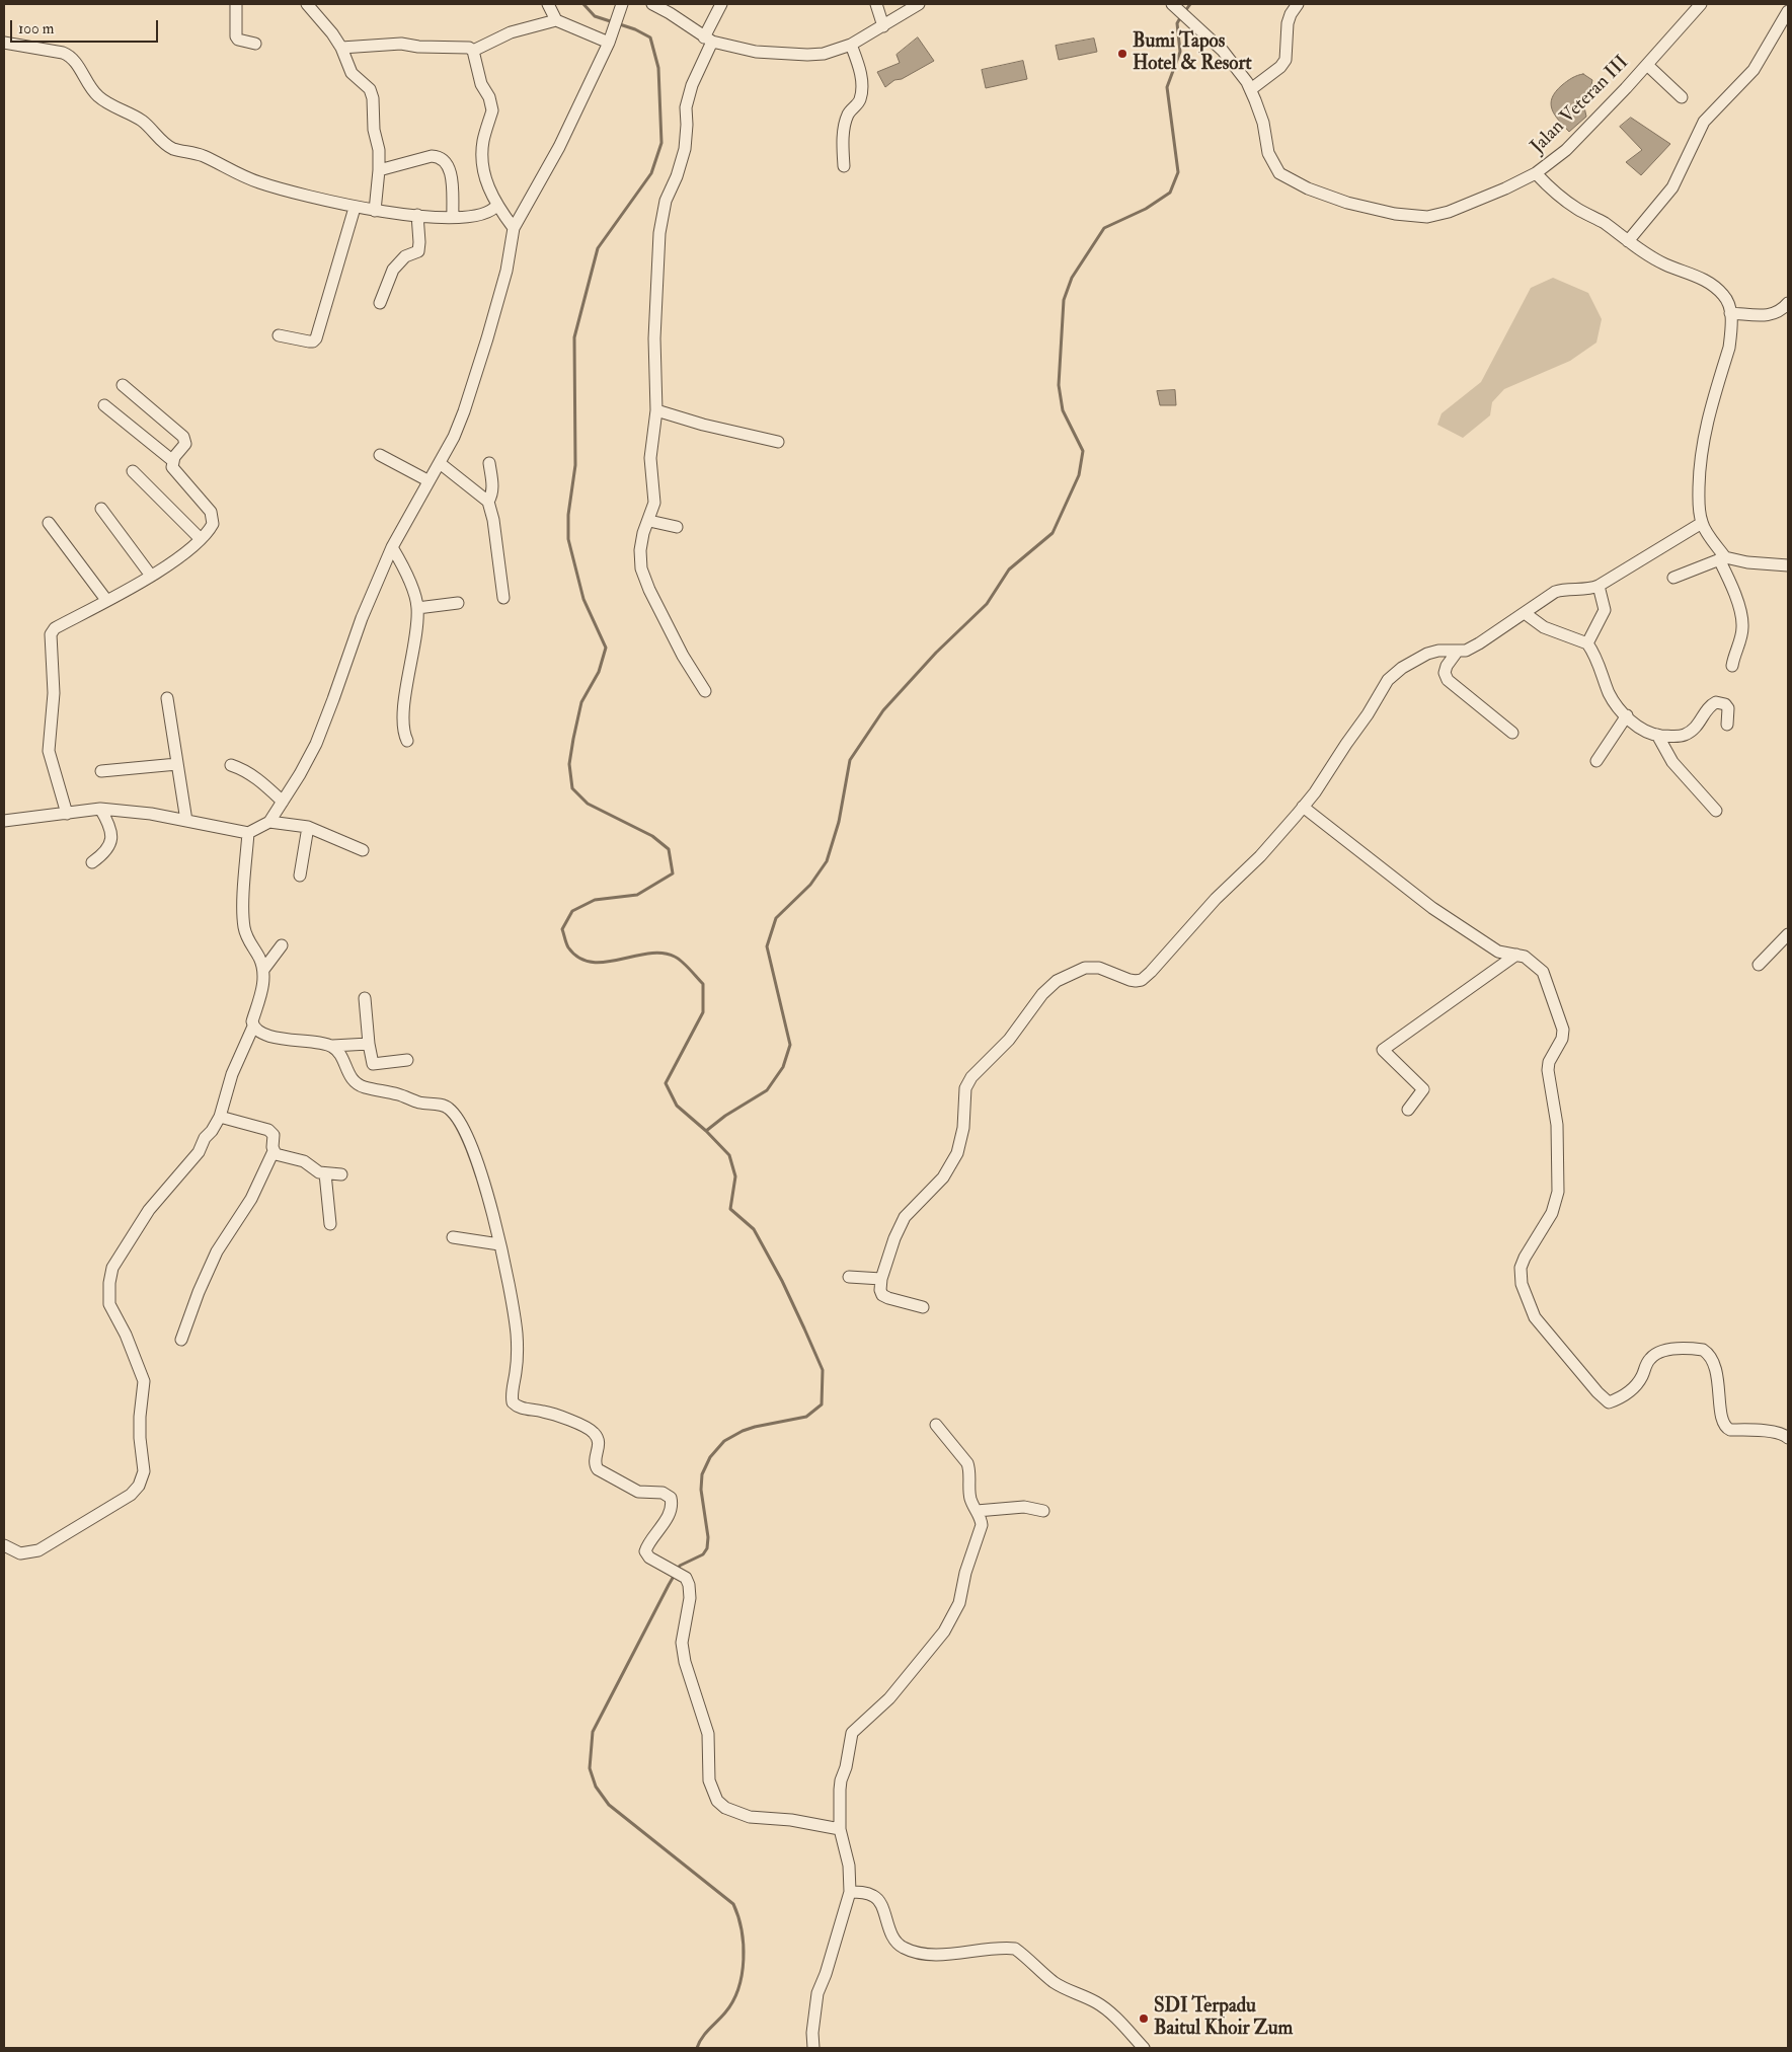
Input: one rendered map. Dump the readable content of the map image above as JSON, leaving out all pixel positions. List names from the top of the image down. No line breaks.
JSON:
{"streets":{"street":["Jalan Veteran III"]},"places":["Bumi Tapos Hotel & Resort","SDI Terpadu Baitul Khoir Zum"],"scale_bar":"100 m"}
